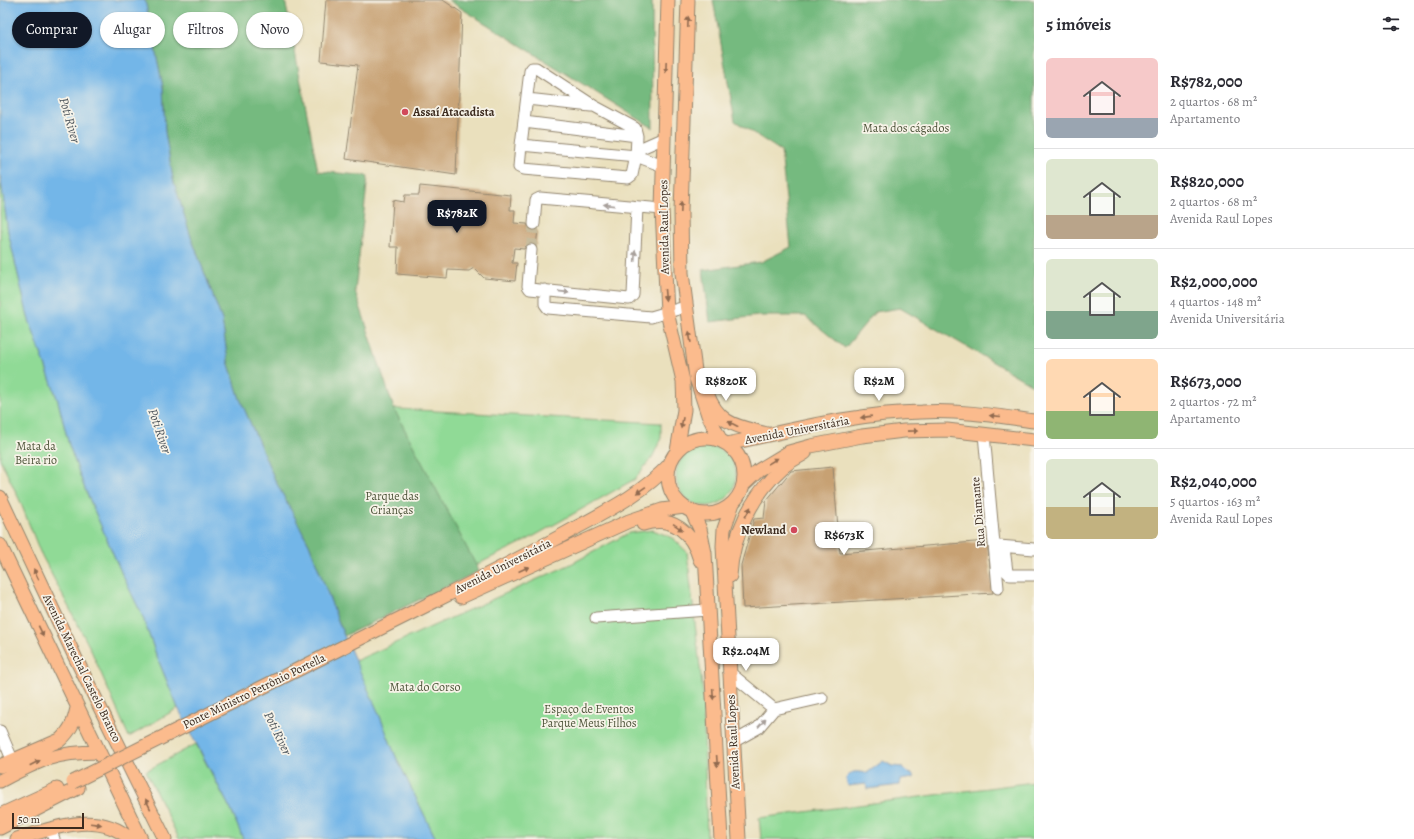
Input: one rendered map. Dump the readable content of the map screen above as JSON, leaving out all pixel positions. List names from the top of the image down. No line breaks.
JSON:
{"streets":{"main road":["Avenida Raul Lopes","Avenida Universitária","Avenida Marechal Castelo Branco","Ponte Ministro Petrônio Portella"],"street":["Rua Diamante"]},"crossings":[["Avenida Raul Lopes","Avenida Universitária"],["Avenida Universitária","Rua Diamante"],["Avenida Universitária","Ponte Ministro Petrônio Portella"]],"water":["Poti River"],"parks":["Mata dos cágados","Mata da Beira rio","Parque das Crianças","Mata do Corso","Espaço de Eventos Parque Meus Filhos"],"places":["Assaí Atacadista","Newland"],"scale_bar":"50 m","page":{"heading":"5 imóveis","chip":["Comprar","Alugar","Filtros","Novo"],"list":[{"name":"R$782,000","note":"2 quartos · 68 m² · Apartamento"},{"name":"R$820,000","note":"2 quartos · 68 m² · Avenida Raul Lopes"},{"name":"R$2,000,000","note":"4 quartos · 148 m² · Avenida Universitária"},{"name":"R$673,000","note":"2 quartos · 72 m² · Apartamento"},{"name":"R$2,040,000","note":"5 quartos · 163 m² · Avenida Raul Lopes"}],"price":["R$782K","R$820K","R$2M","R$673K","R$2.04M"],"scale":"50 m"}}
